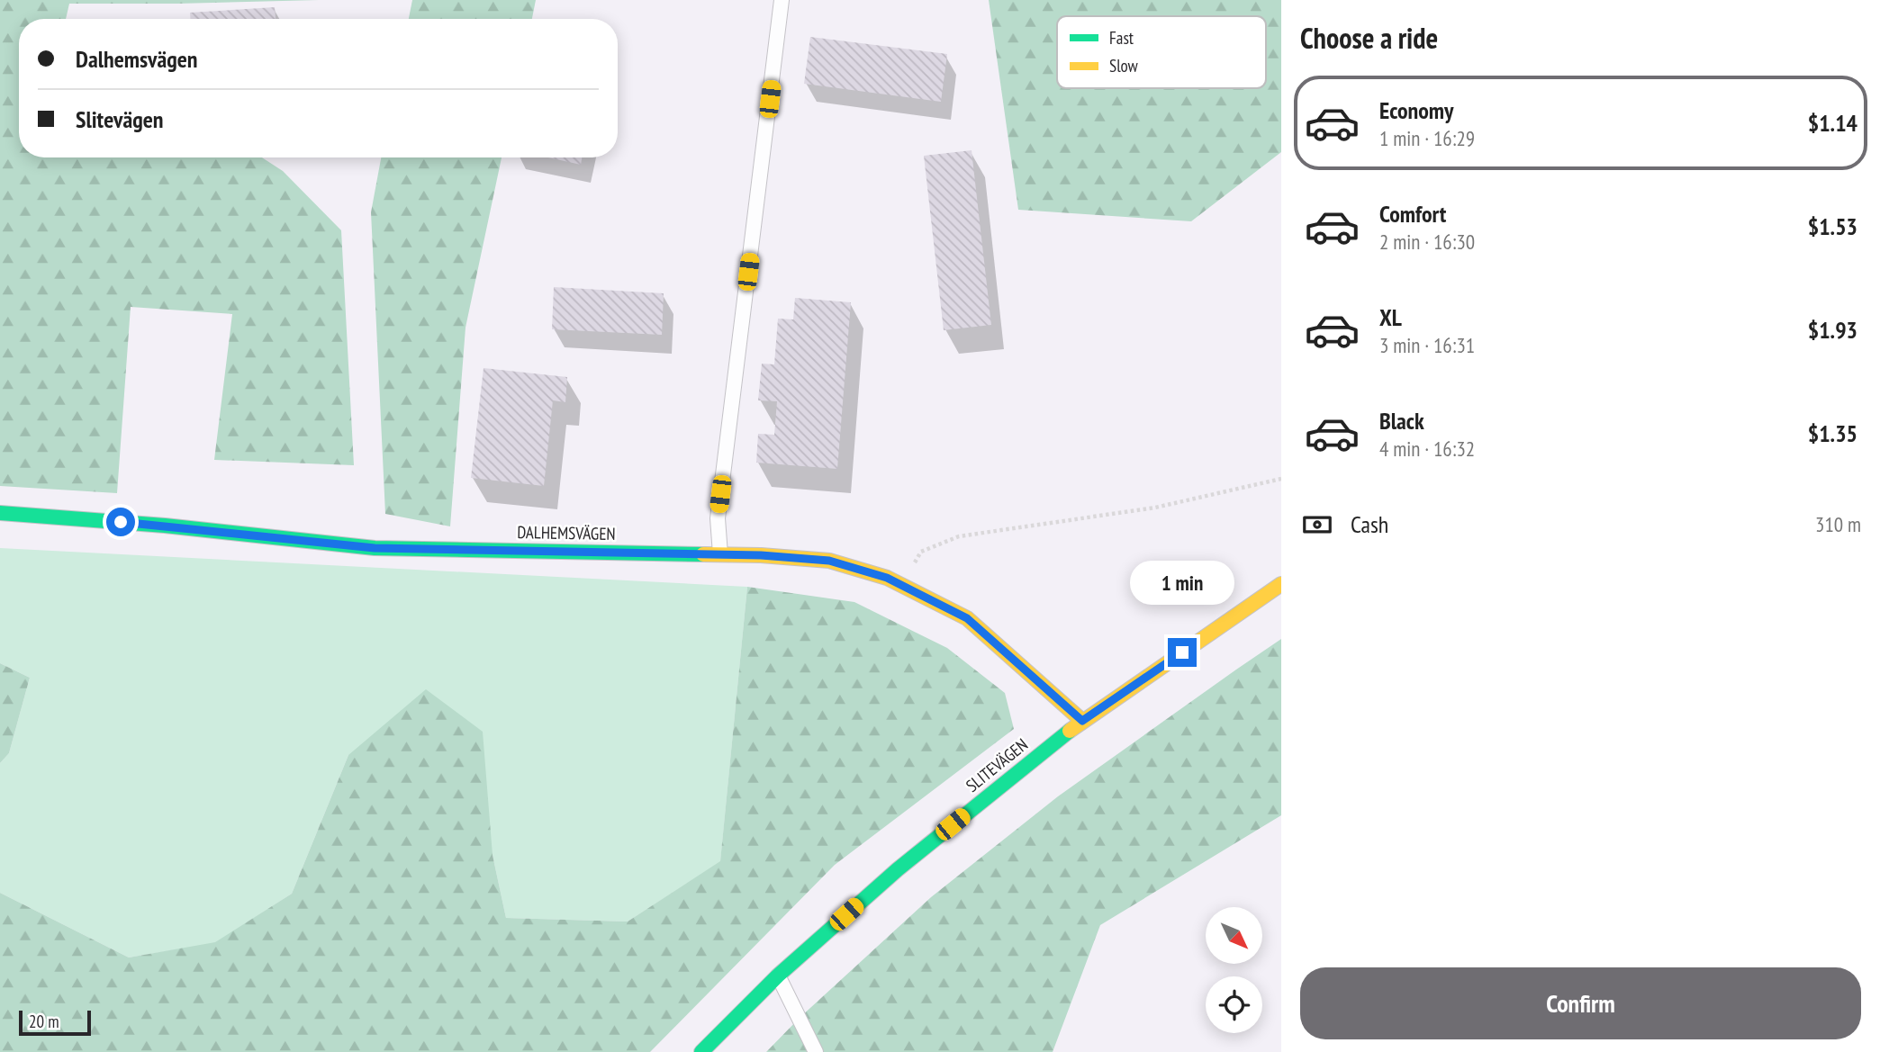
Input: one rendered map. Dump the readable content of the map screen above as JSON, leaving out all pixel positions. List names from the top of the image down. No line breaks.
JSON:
{"streets":{"street":["DALHEMSVÄGEN","SLITEVÄGEN"]},"crossings":[["DALHEMSVÄGEN","SLITEVÄGEN"]],"legend":["Fast","Slow"],"scale_bar":"20 m","north":"bottom right","page":{"heading":"Choose a ride","banner":["Dalhemsvägen","Slitevägen"],"list":[{"name":"Economy","note":"1 min · 16:29","value":"$1.14"},{"name":"Comfort","note":"2 min · 16:30","value":"$1.53"},{"name":"XL","note":"3 min · 16:31","value":"$1.93"},{"name":"Black","note":"4 min · 16:32","value":"$1.35"}],"pay":["Cash","310 m"],"bubble":"1 min","buttons":"Confirm","scale":"20 m"}}
